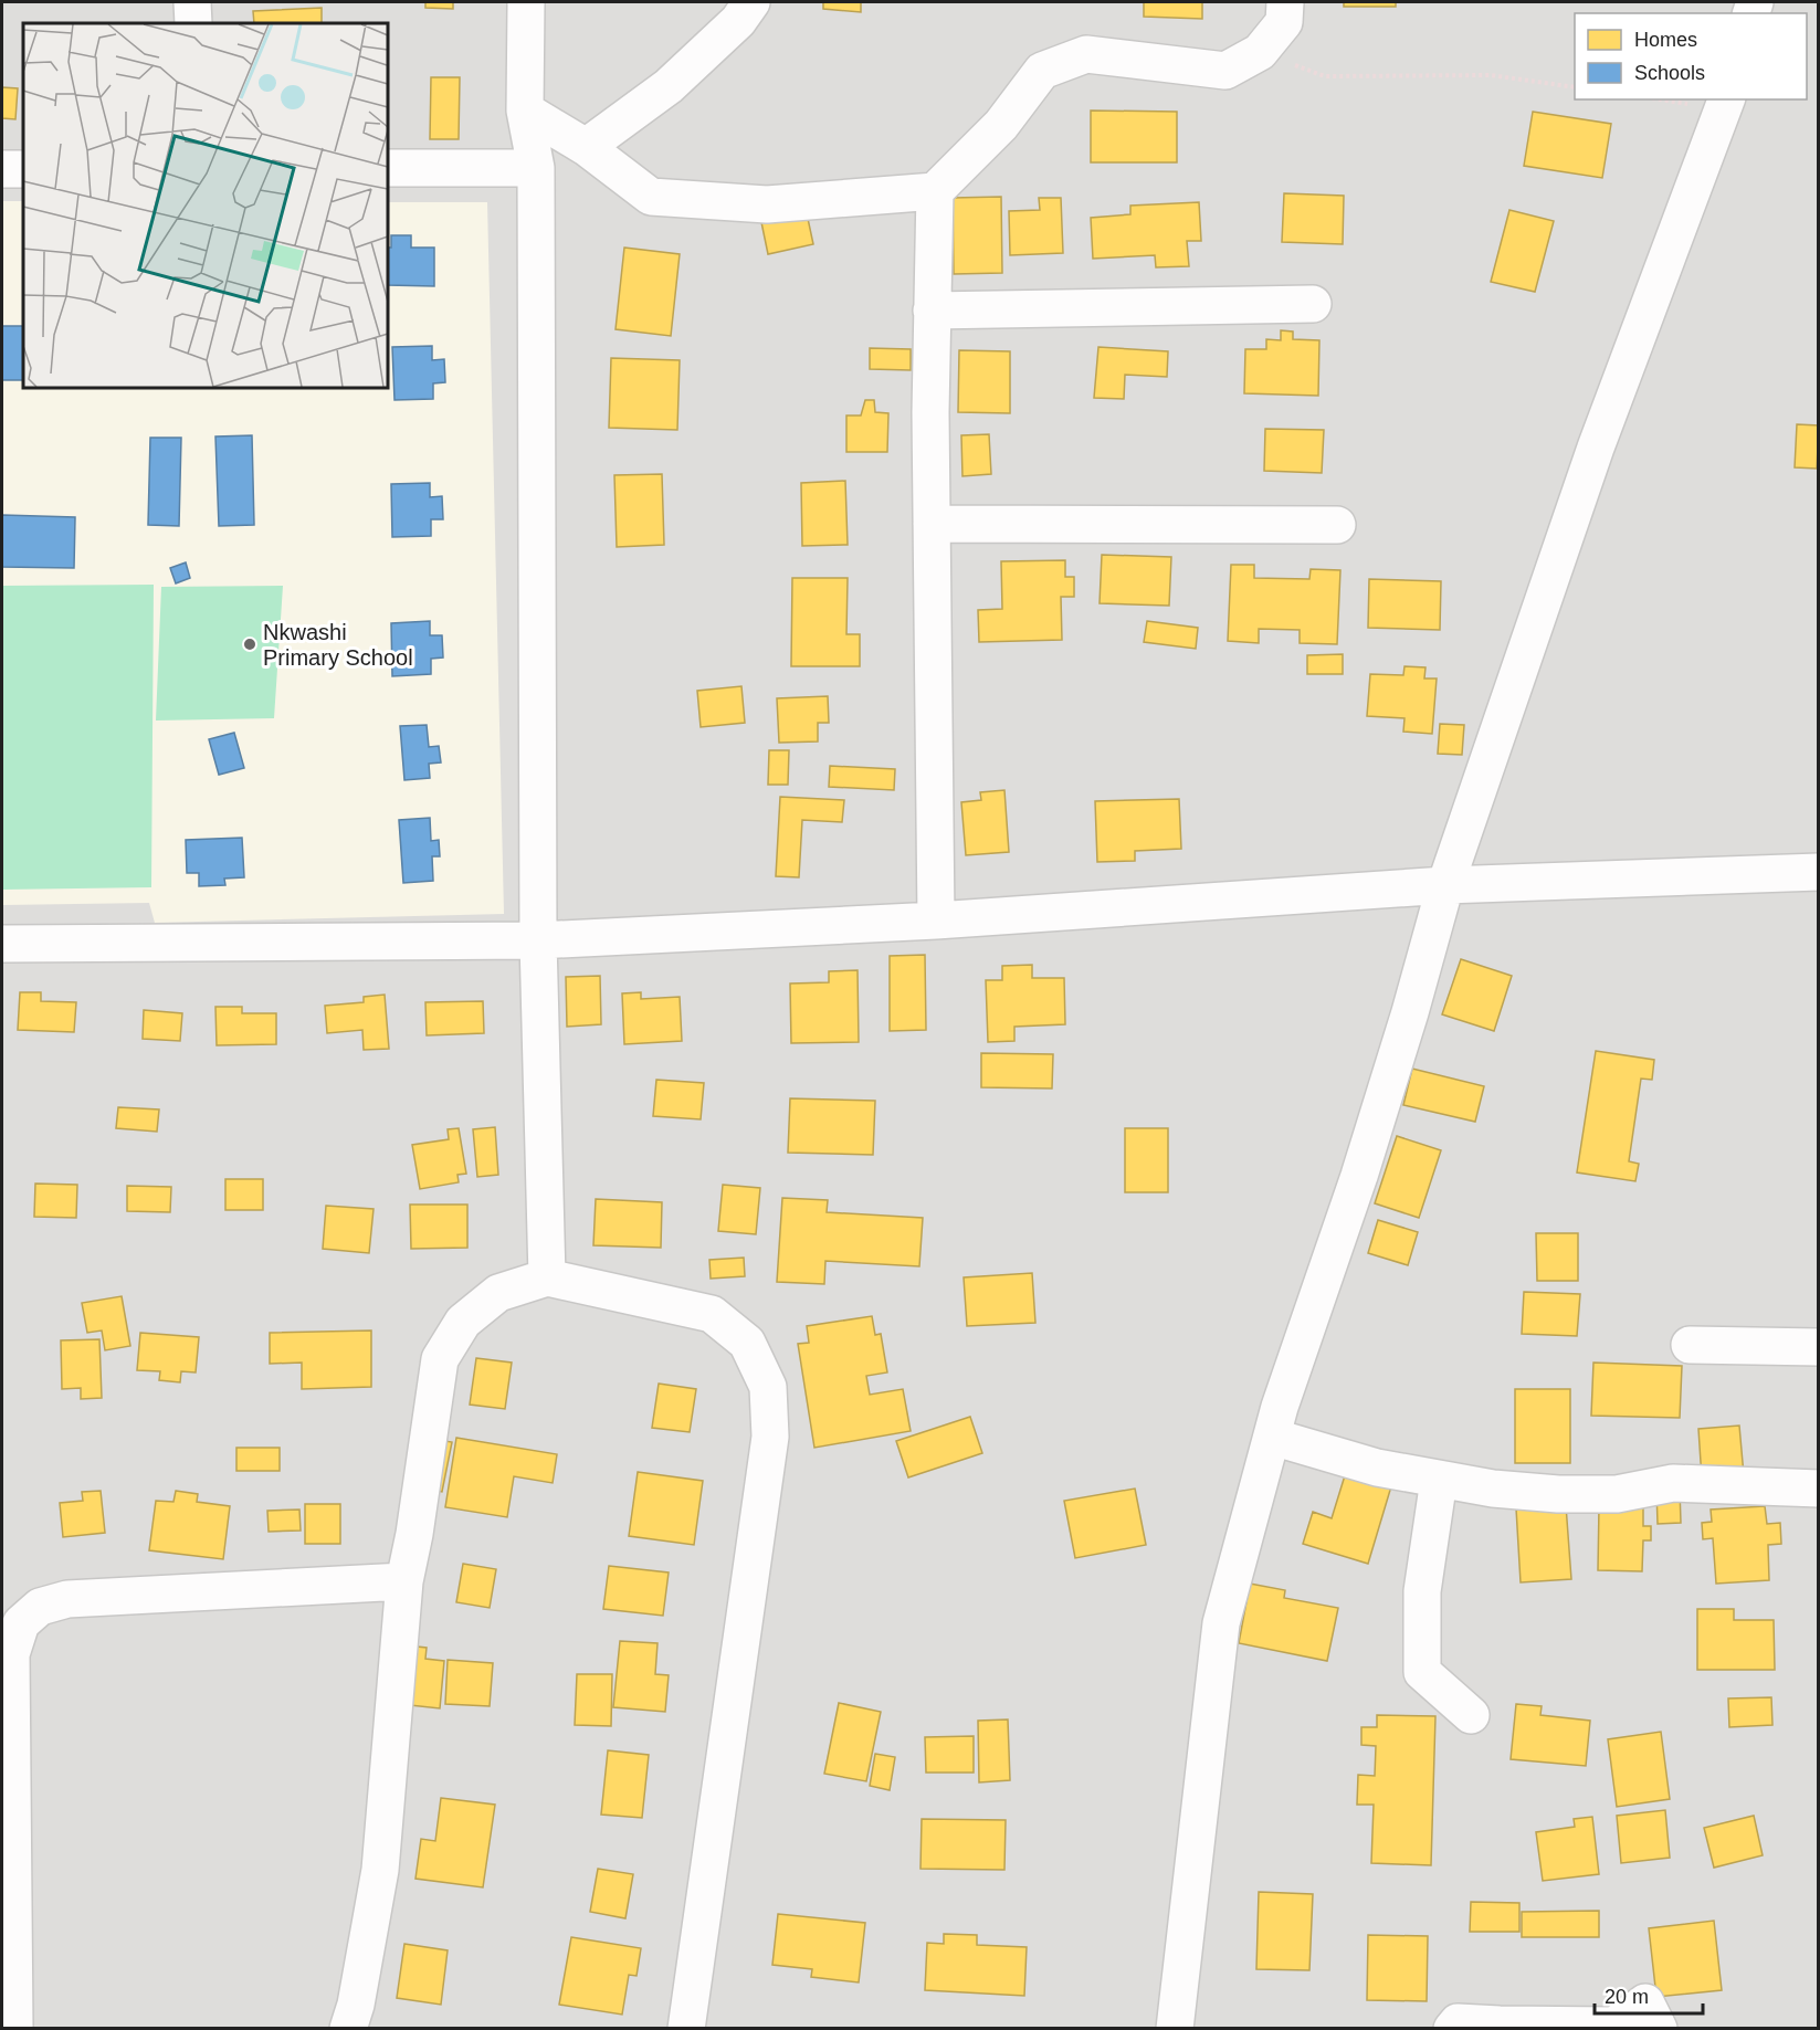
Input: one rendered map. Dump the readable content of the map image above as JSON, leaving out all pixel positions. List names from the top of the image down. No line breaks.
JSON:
{"places":["Nkwashi Primary School"],"legend":["Homes","Schools"],"scale_bar":"20 m"}
